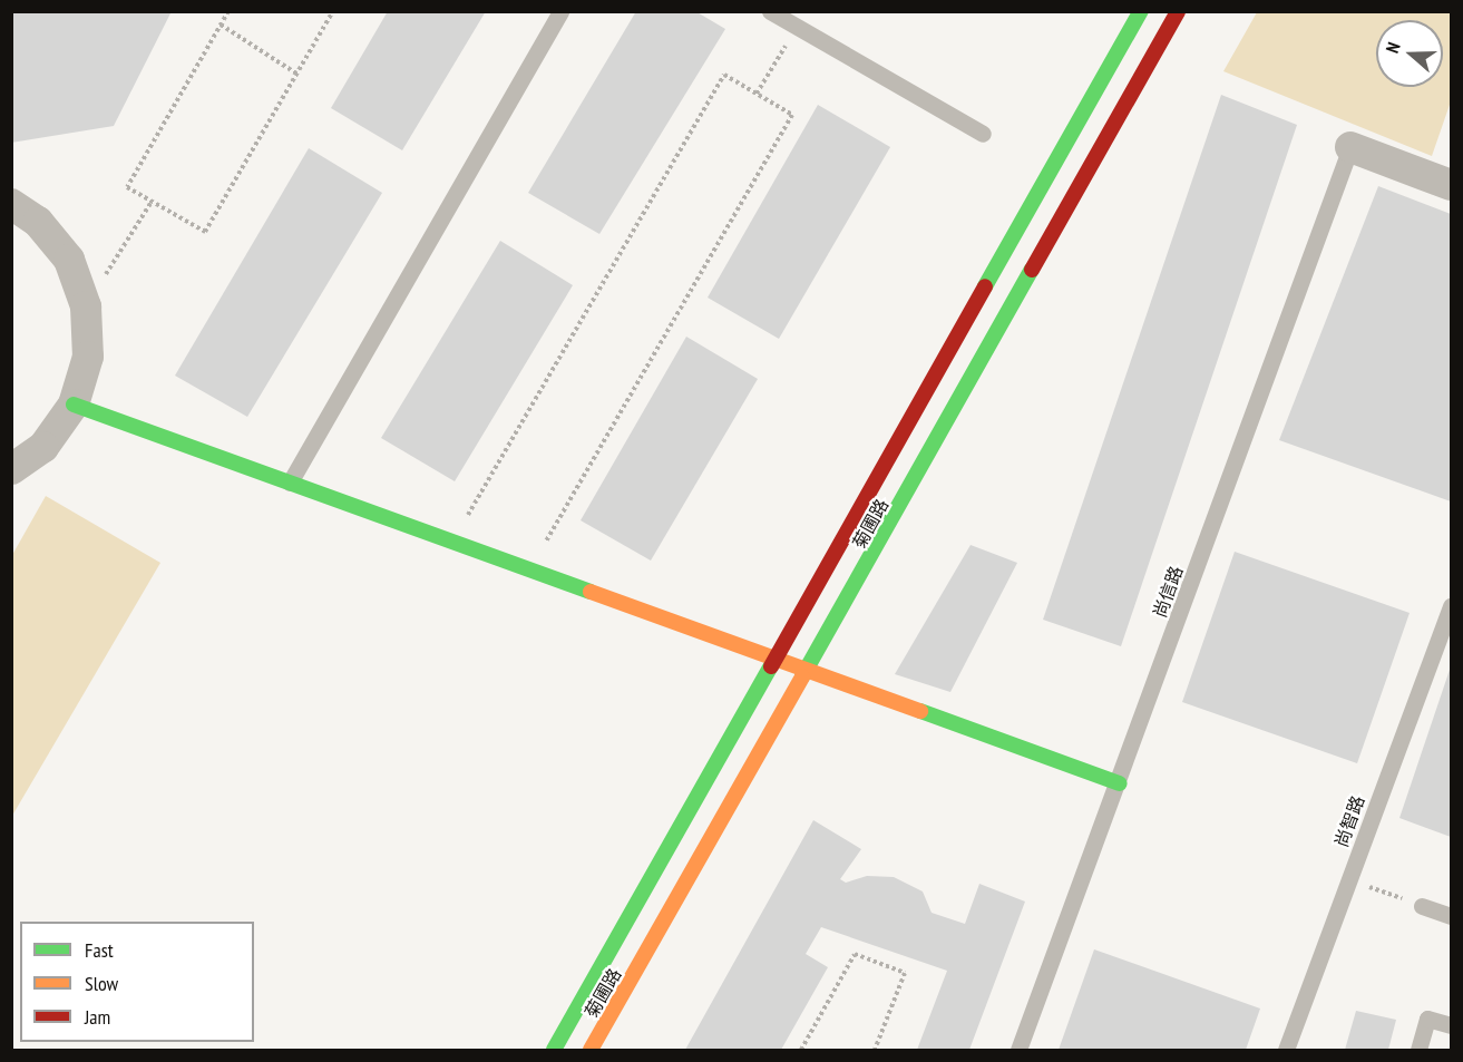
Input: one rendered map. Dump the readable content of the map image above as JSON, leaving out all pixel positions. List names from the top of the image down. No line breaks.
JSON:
{"streets":{"street":["菊圃路"],"lane":["尚信路","尚智路"]},"legend":["Fast","Slow","Jam"],"north":"left"}
